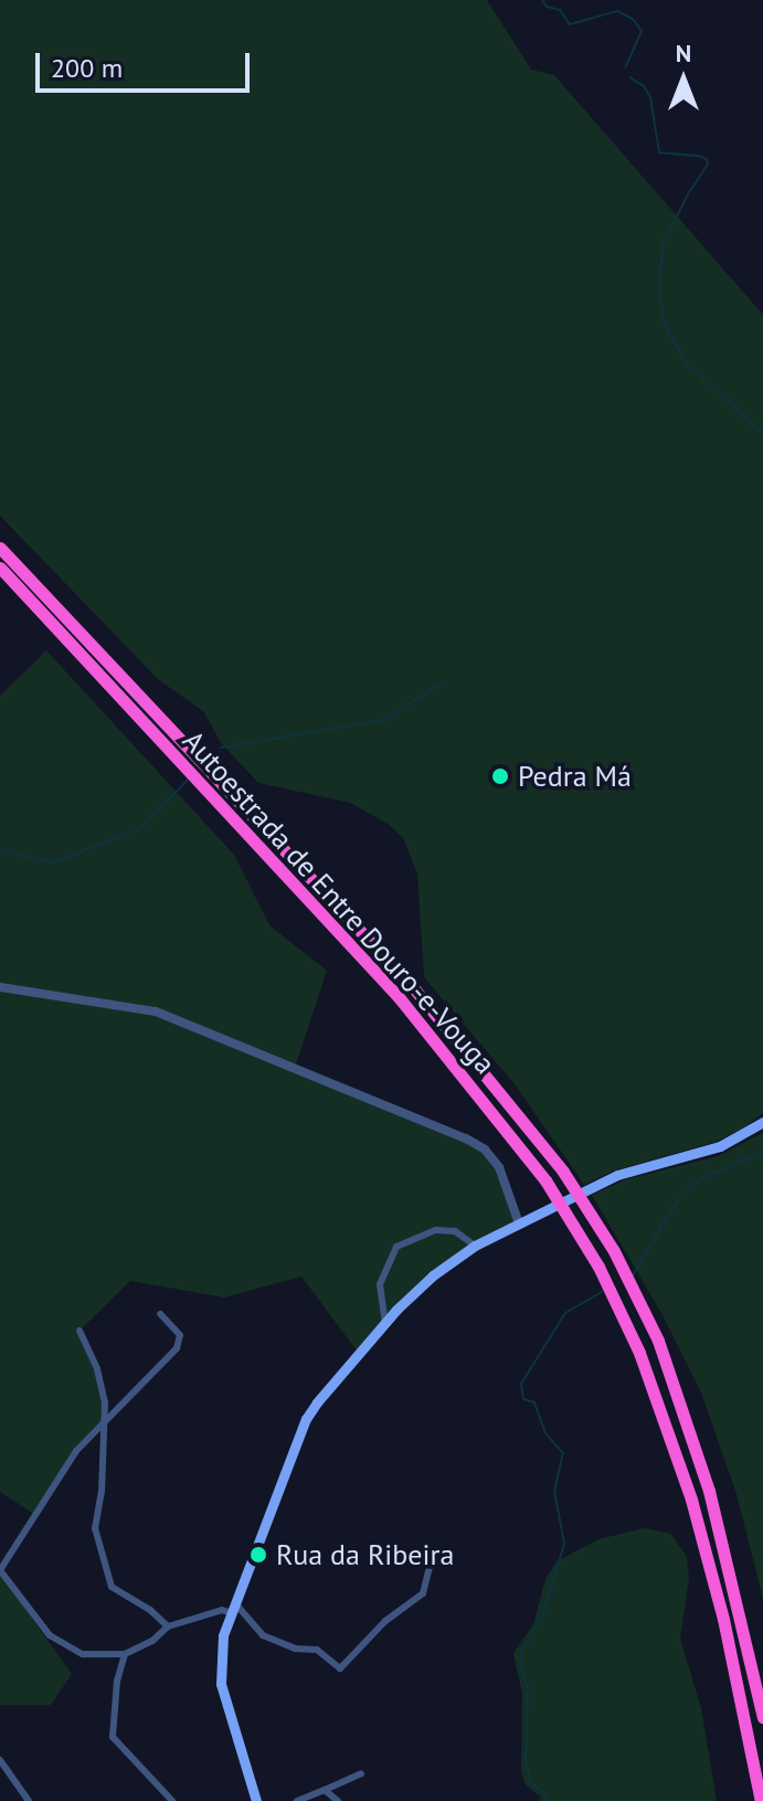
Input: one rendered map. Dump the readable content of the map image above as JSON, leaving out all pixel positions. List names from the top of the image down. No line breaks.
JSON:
{"streets":{"highway":["Autoestrada de Entre Douro-e-Vouga"]},"places":["Pedra Má","Rua da Ribeira"],"scale_bar":"200 m","north":"top"}
